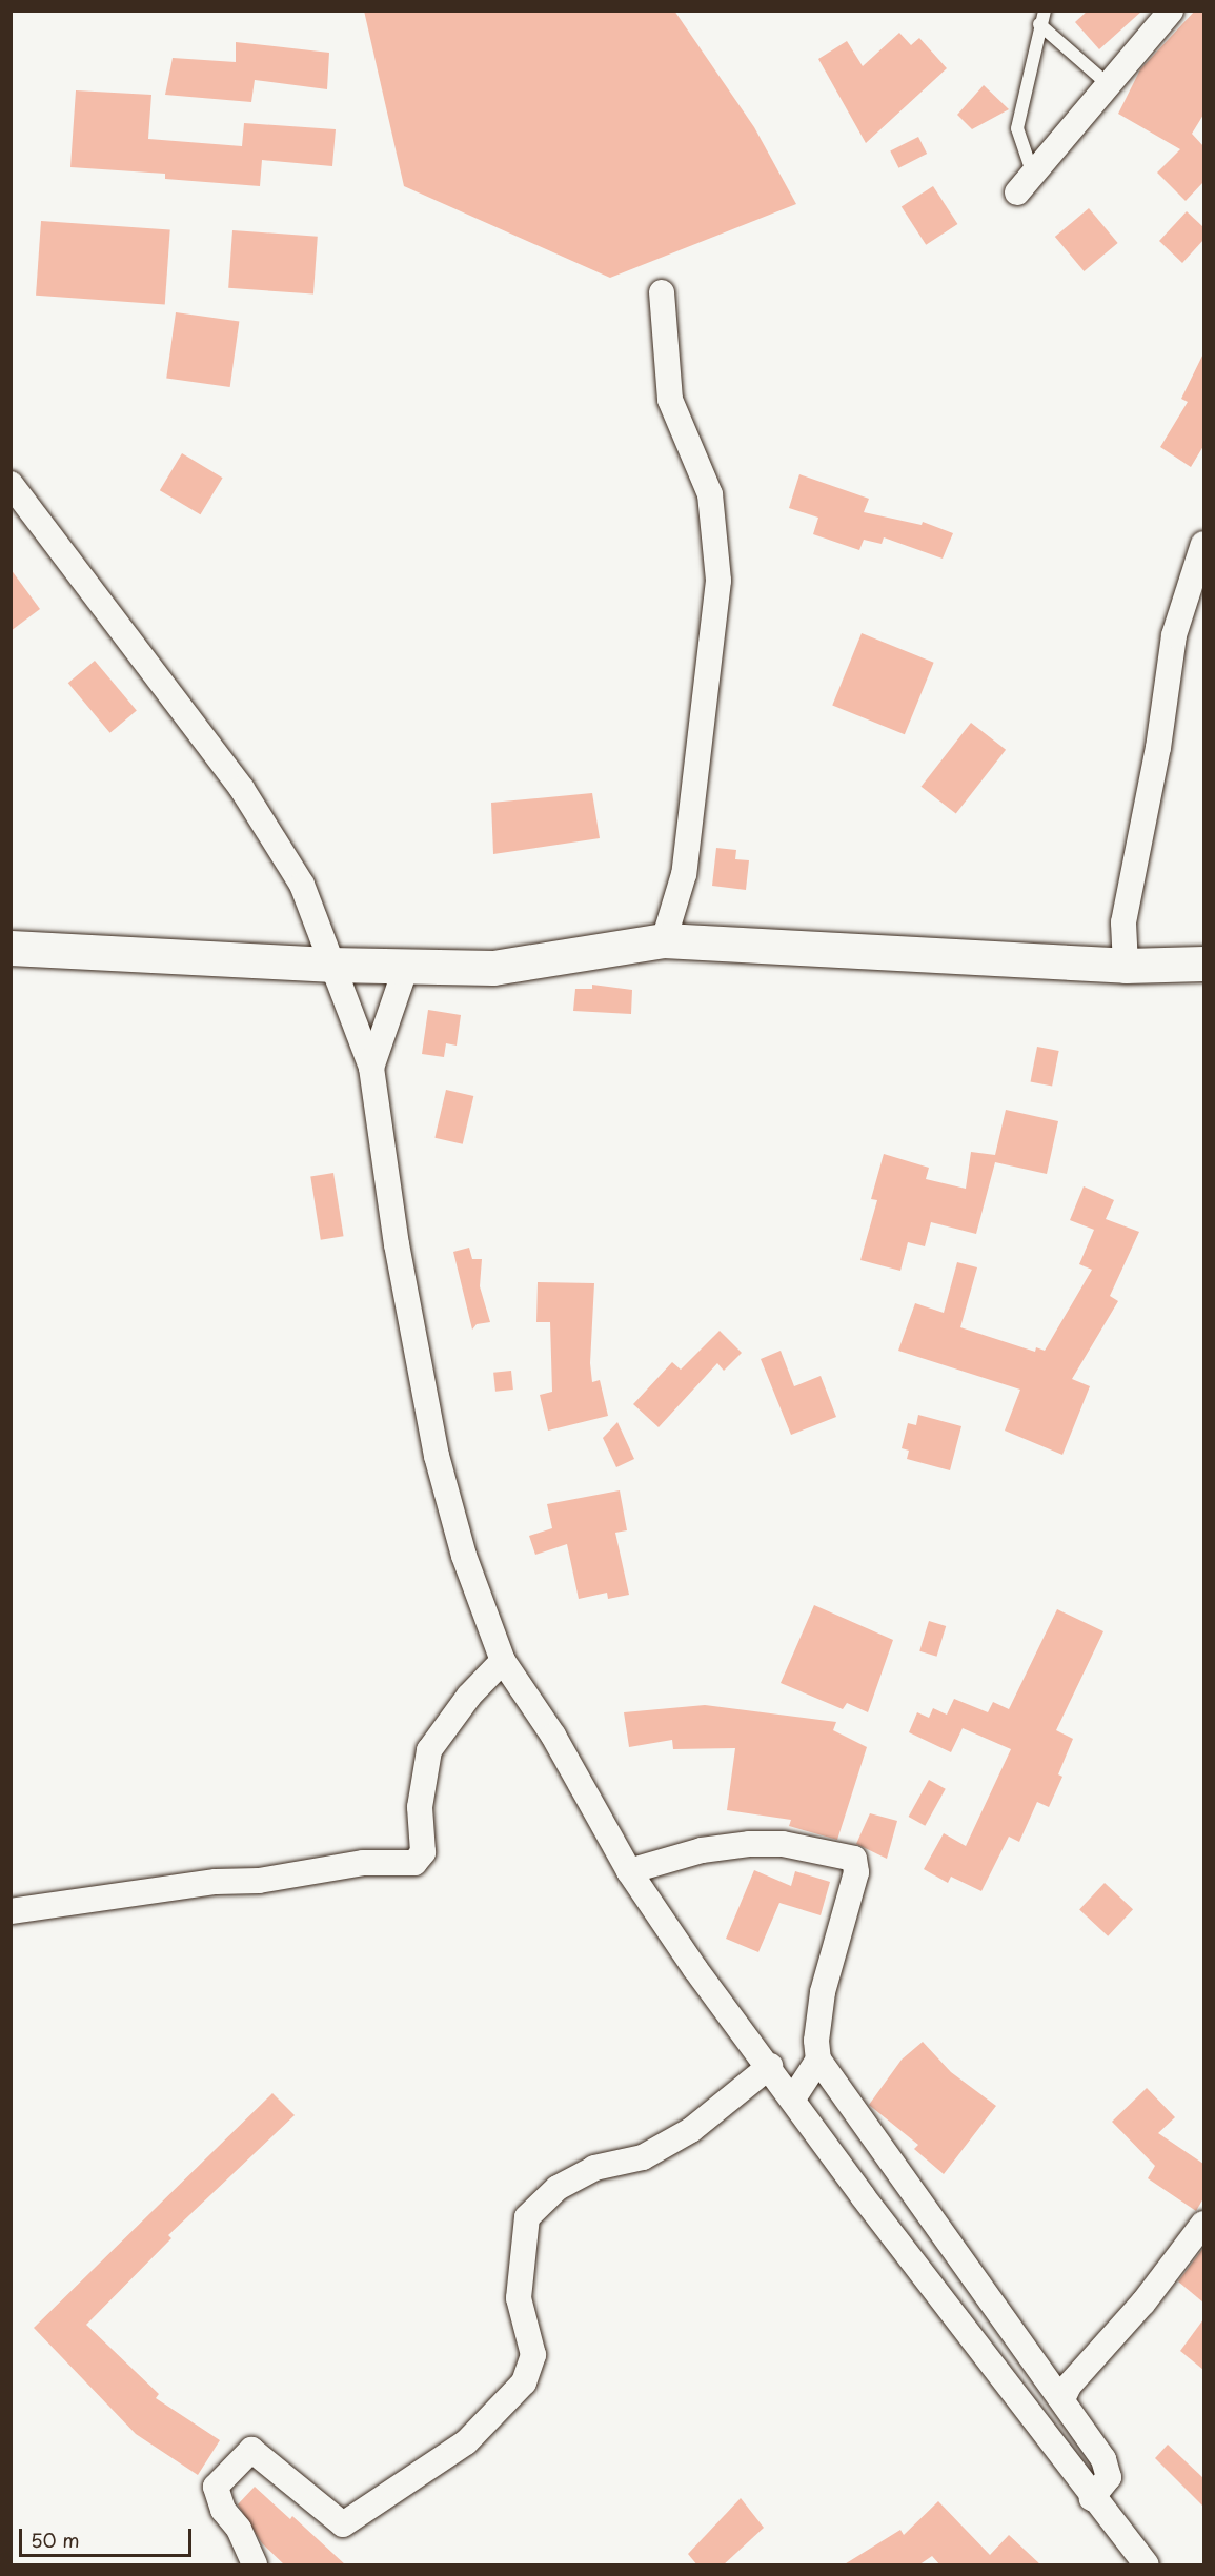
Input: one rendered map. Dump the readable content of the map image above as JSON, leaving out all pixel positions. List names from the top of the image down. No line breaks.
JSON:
{"scale_bar":"50 m"}
